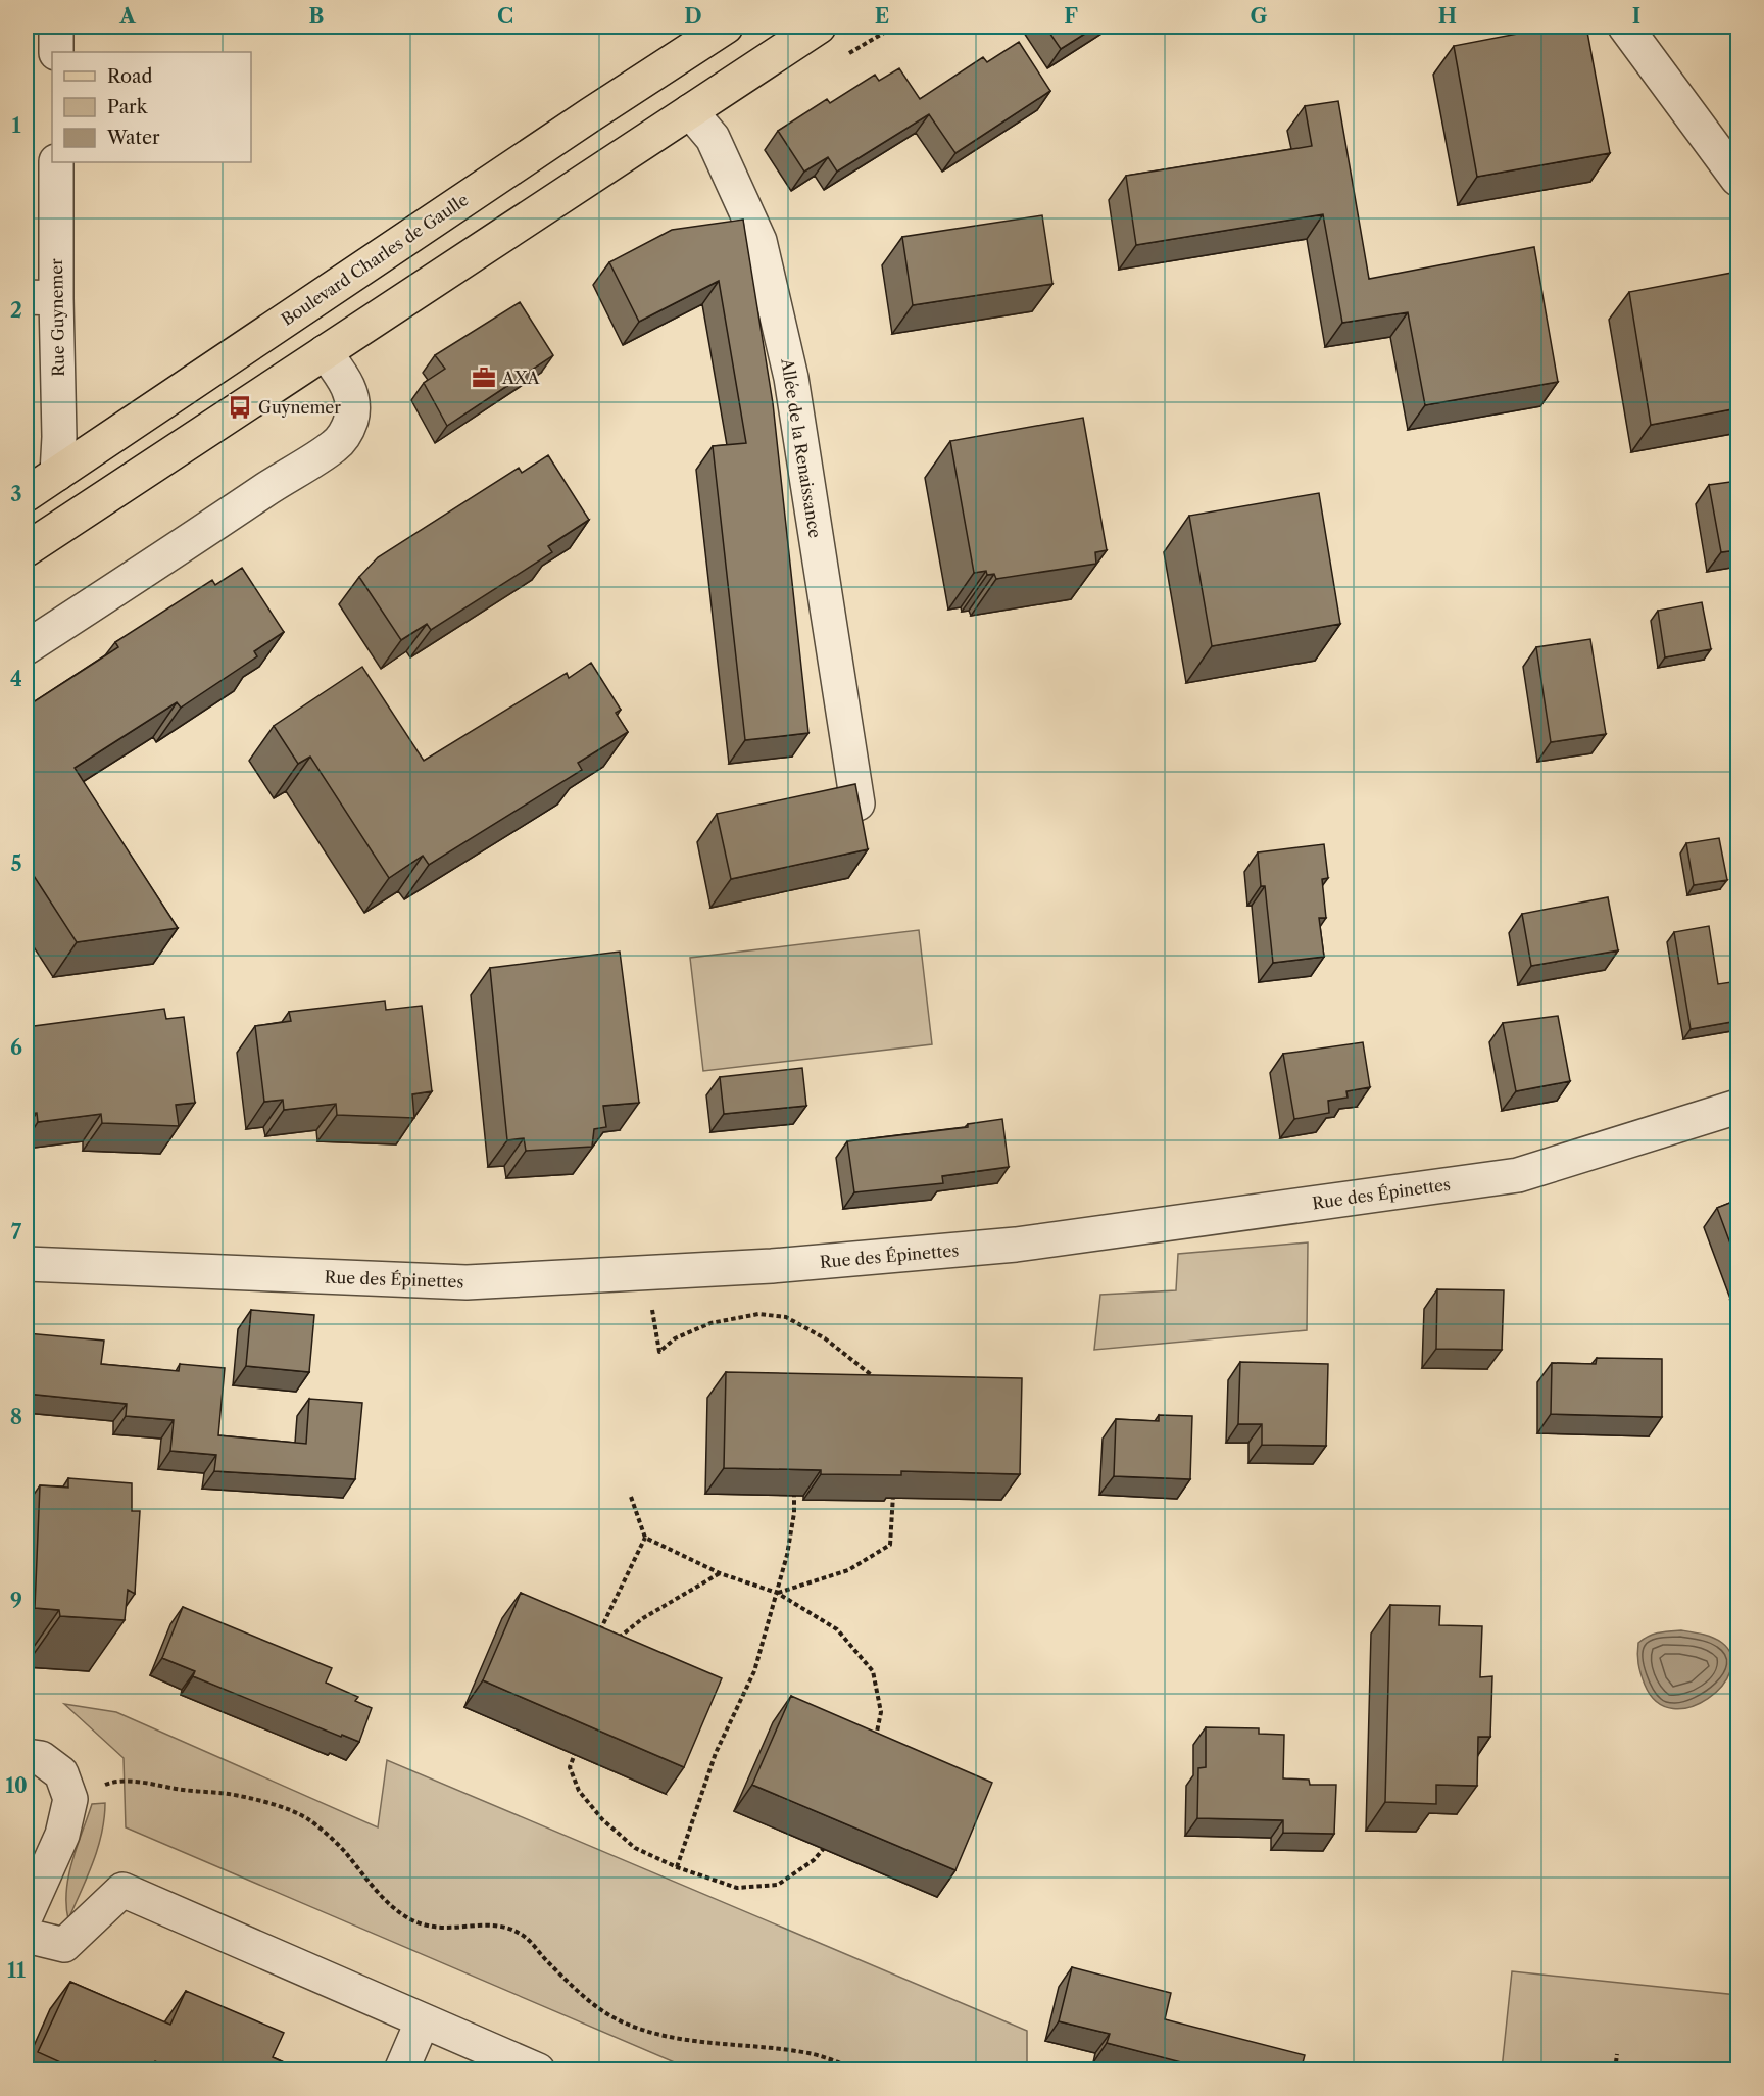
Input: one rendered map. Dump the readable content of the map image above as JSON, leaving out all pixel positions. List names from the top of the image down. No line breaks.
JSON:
{"streets":{"main road":["Boulevard Charles de Gaulle"],"street":["Rue Guynemer","Allée de la Renaissance","Rue des Épinettes"]},"crossings":[["Boulevard Charles de Gaulle","Rue Guynemer"]],"places":{"office":["AXA"],"bus stop":["Guynemer"]},"legend":["Road","Park","Water"],"grid":{"columns":["A","B","C","D","E","F","G","H","I"],"rows":["1","2","3","4","5","6","7","8","9","10","11"]}}
